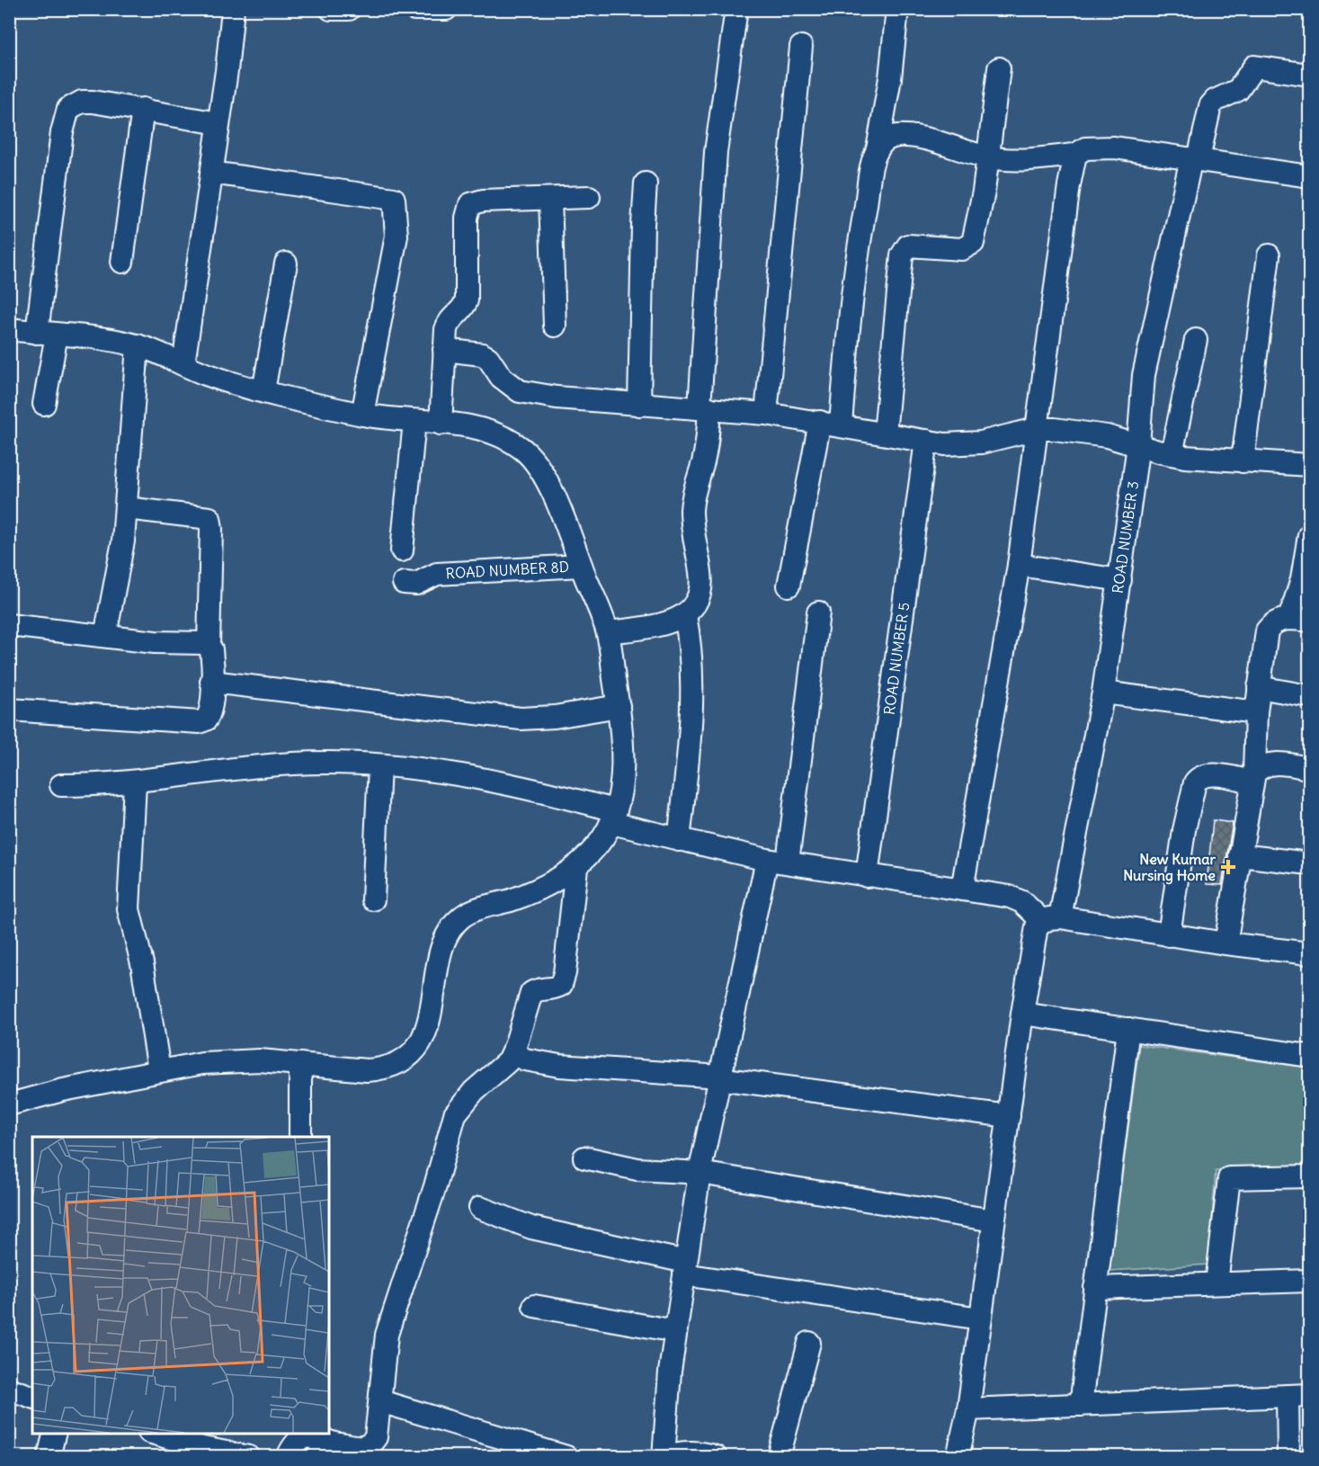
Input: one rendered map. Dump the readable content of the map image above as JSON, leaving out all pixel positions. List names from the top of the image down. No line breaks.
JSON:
{"streets":{"street":["ROAD NUMBER 3","ROAD NUMBER 8D","ROAD NUMBER 5"]},"places":{"health":["New Kumar Nursing Home"]}}
